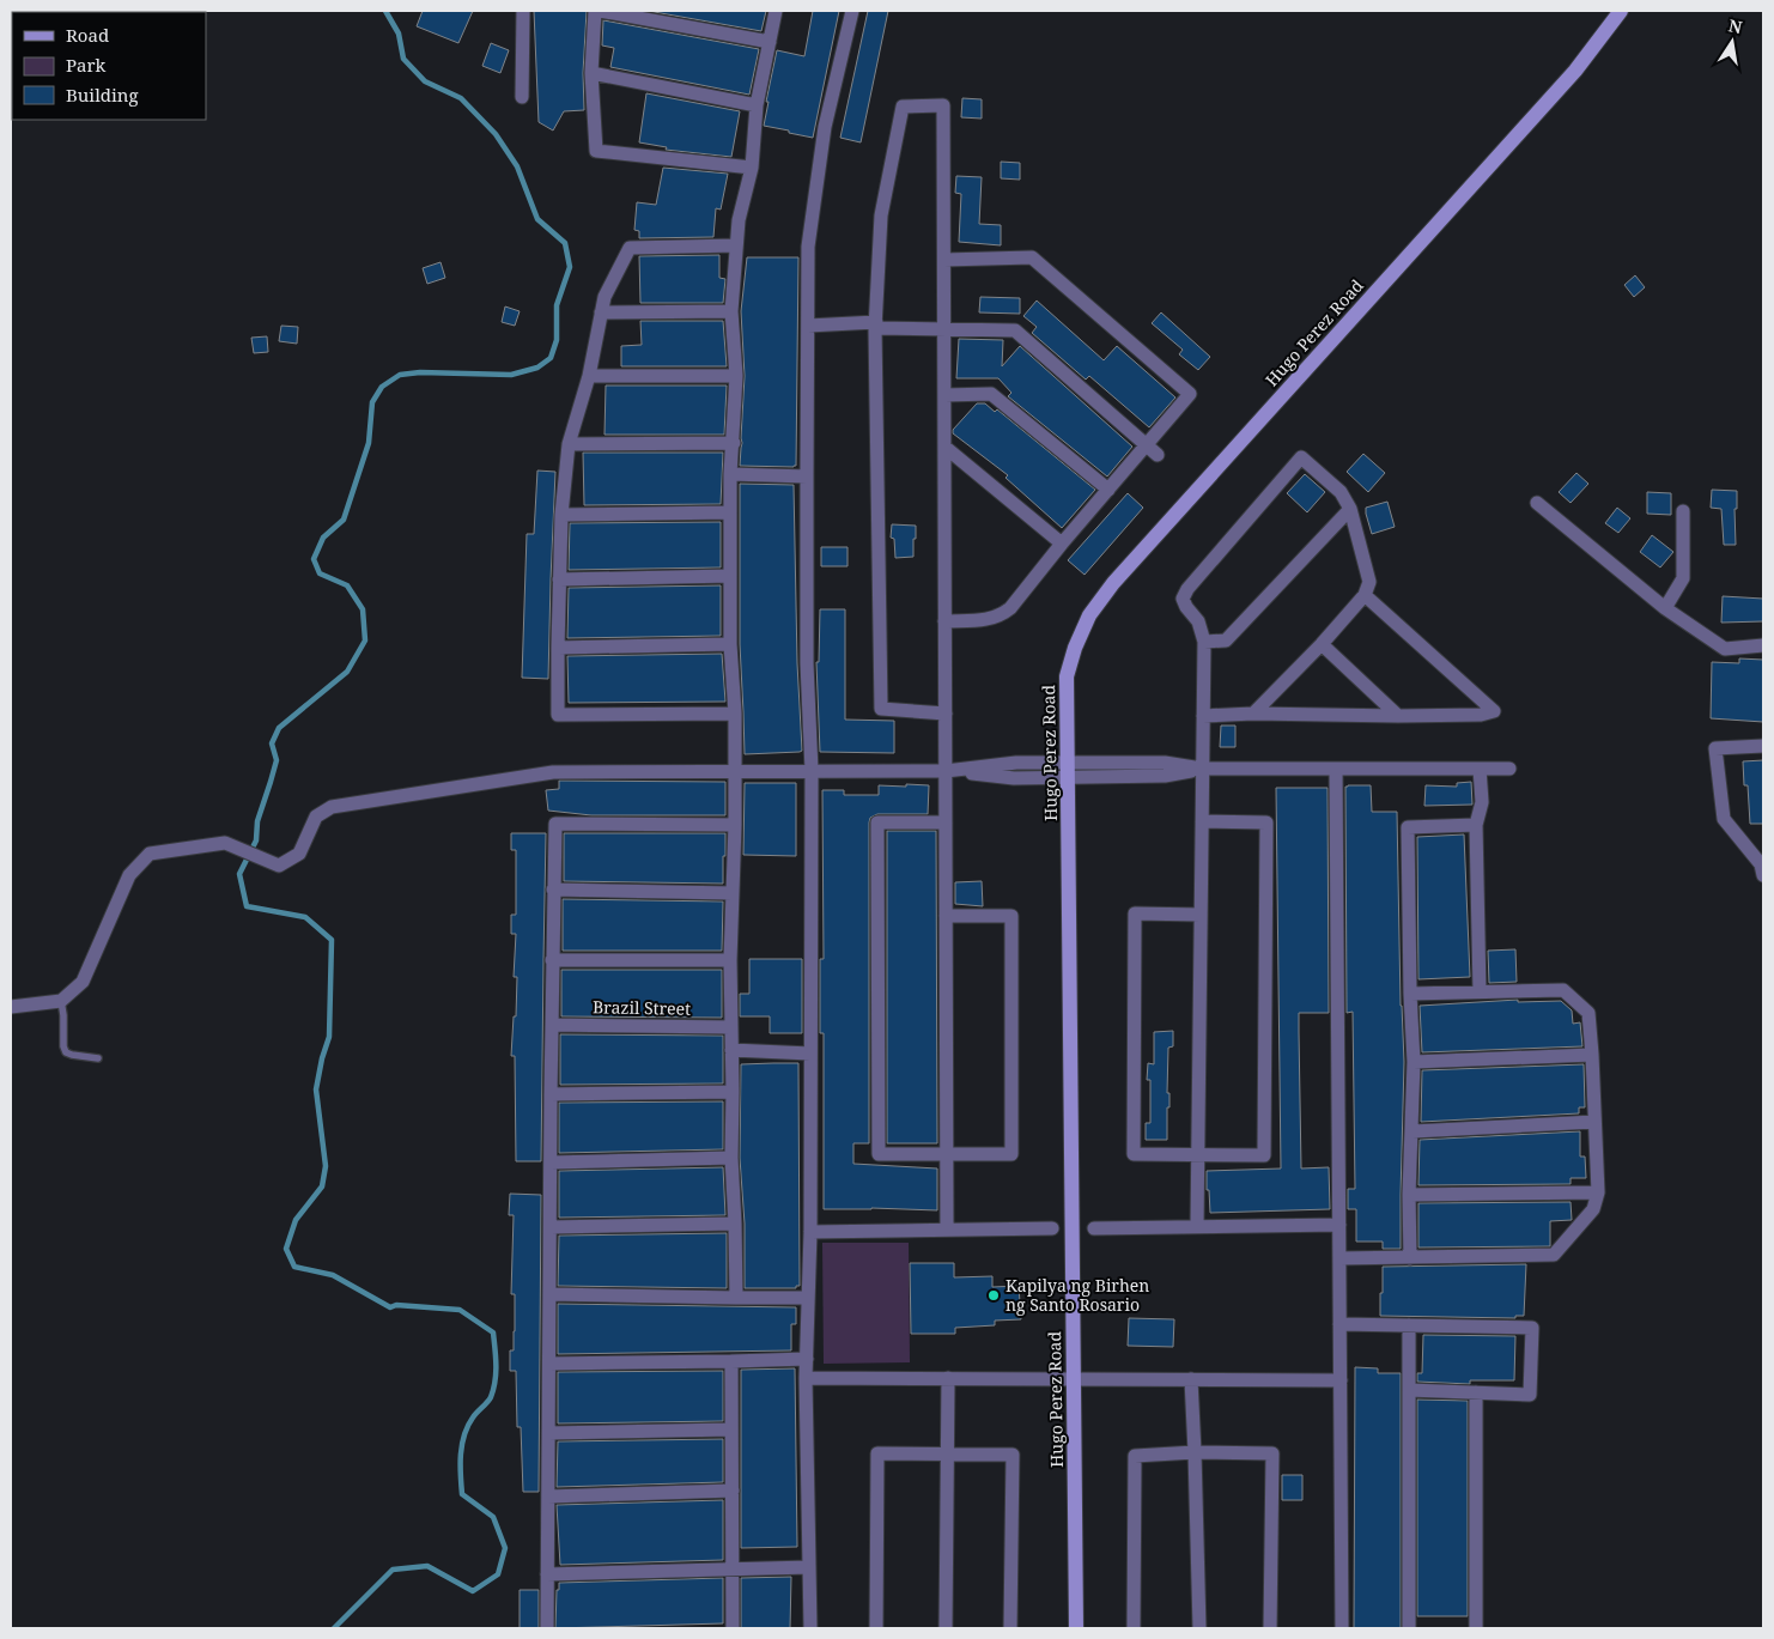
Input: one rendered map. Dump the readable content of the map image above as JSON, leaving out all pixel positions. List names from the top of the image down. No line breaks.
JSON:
{"streets":{"street":["Hugo Perez Road","Brazil Street"]},"places":["Kapilya ng Birhen ng Santo Rosario"],"legend":["Road","Park","Building"],"north":"top"}
